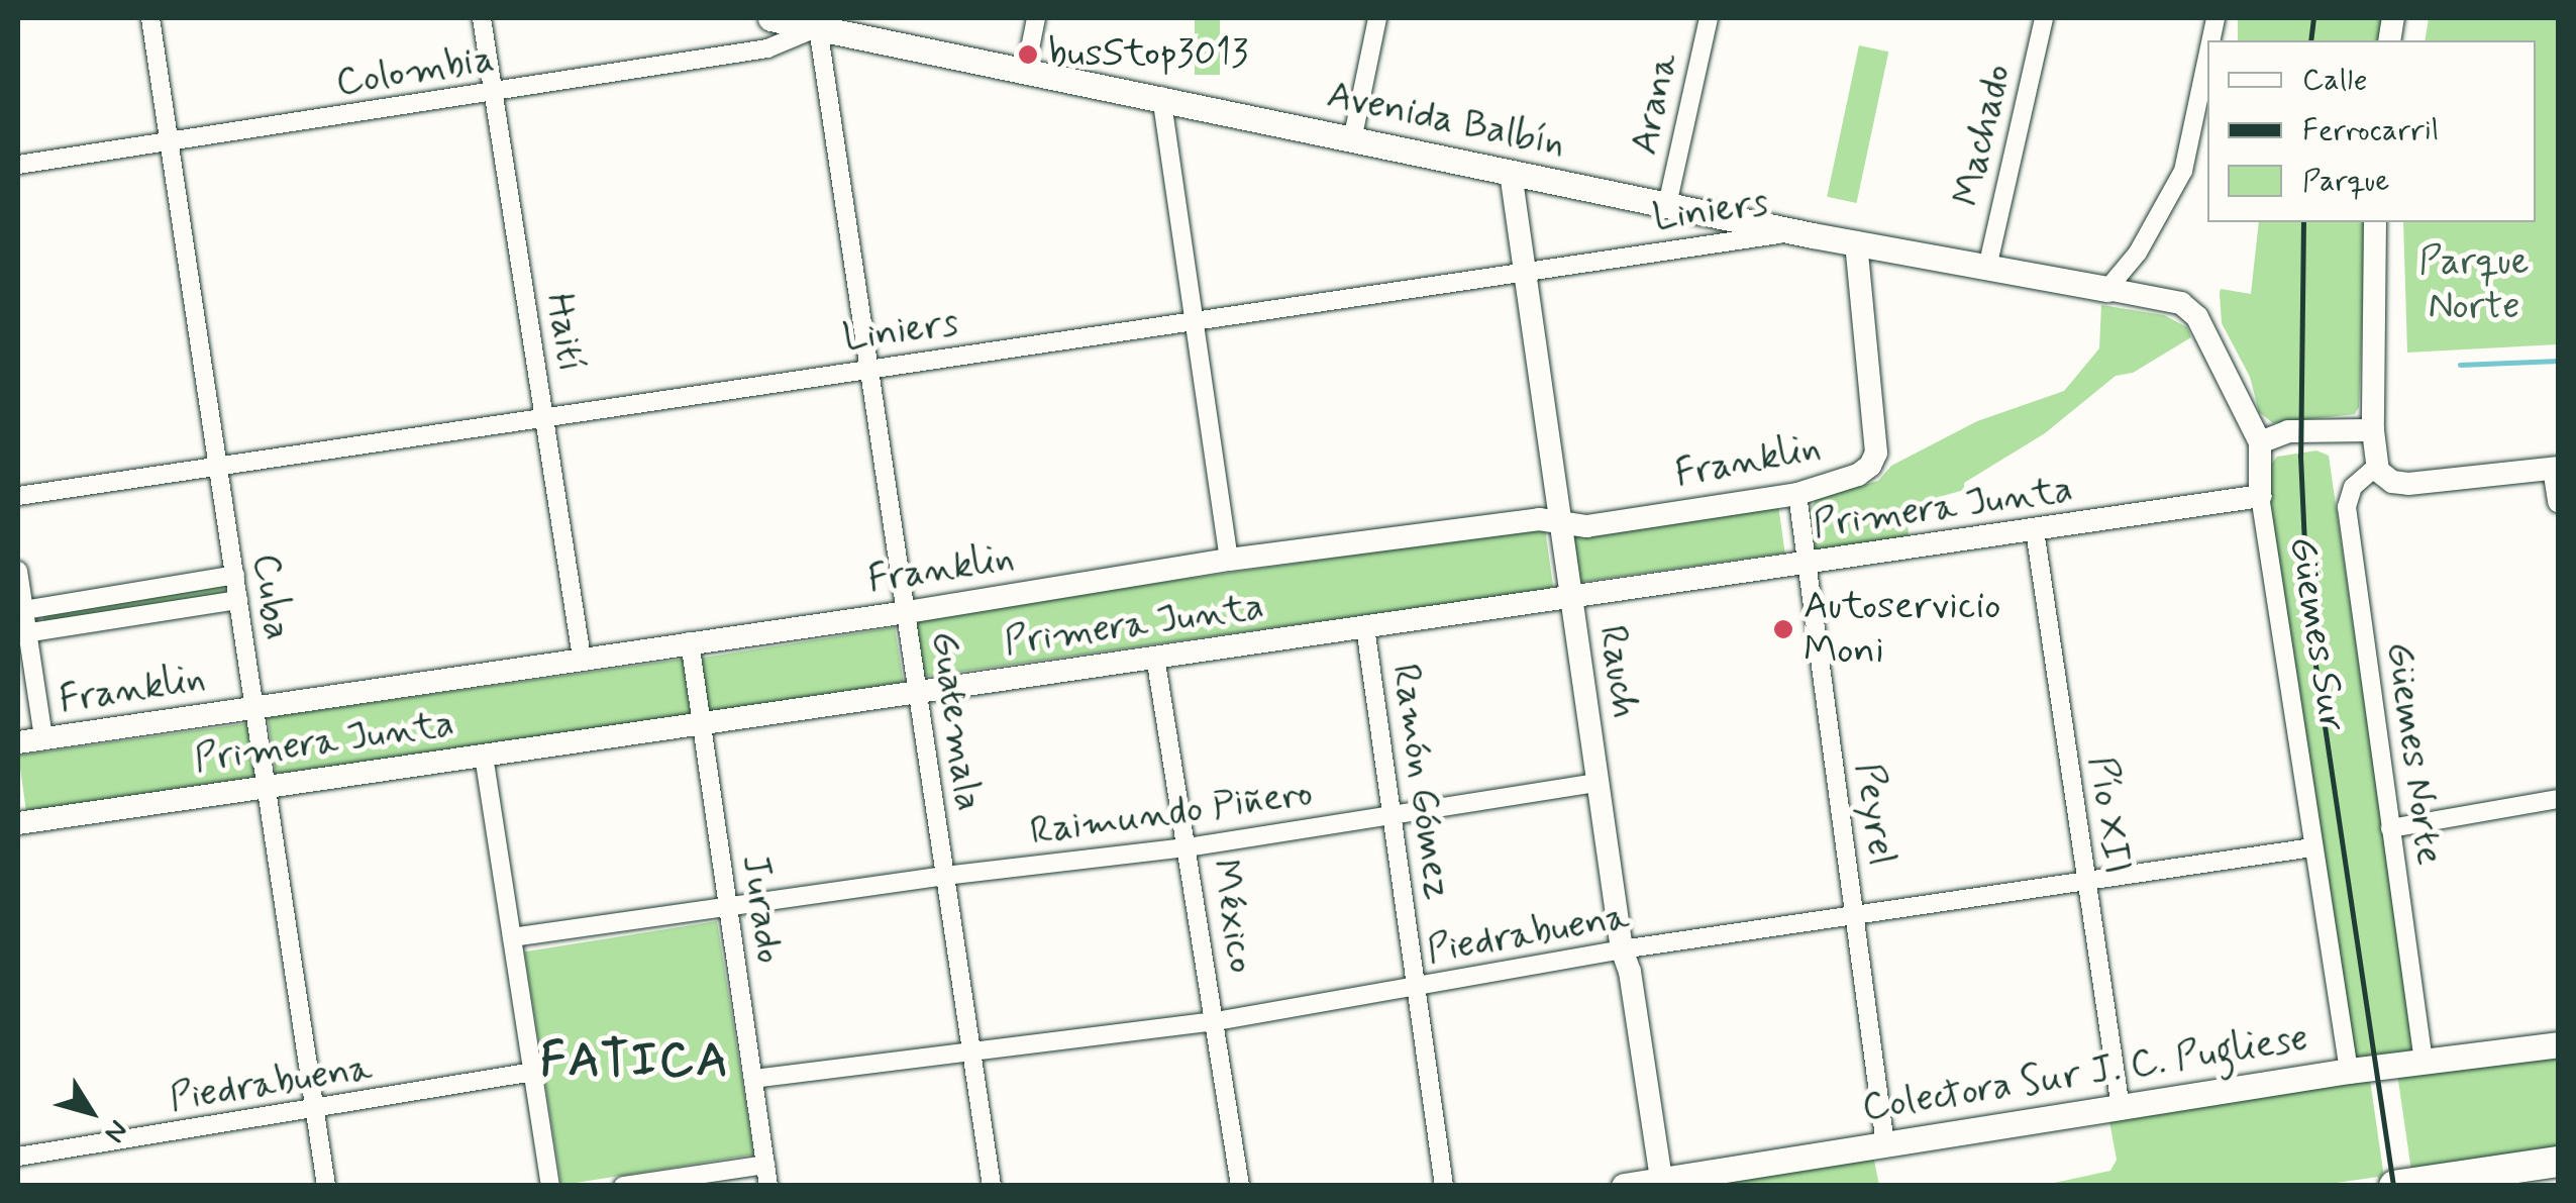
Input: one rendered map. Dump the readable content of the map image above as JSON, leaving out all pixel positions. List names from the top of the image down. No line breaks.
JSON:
{"streets":{"main road":["Avenida Balbín","Colectora Sur J. C. Pugliese"],"street":["Colombia","Arana","Machado","Liniers","Haití","Franklin","Primera Junta","Cuba","Güemes Sur","Rauch","Guatemala","Güemes Norte","Ramón Gómez","Raimundo Piñero","Peyrel","Pío XII","Jurado","México","Piedrabuena"]},"crossings":[["Colombia","Avenida Balbín"],["Colombia","Haití"],["Colombia","Cuba"],["Colombia","Guatemala"],["Arana","Avenida Balbín"],["Avenida Balbín","Machado"],["Avenida Balbín","Liniers"],["Avenida Balbín","Franklin"],["Avenida Balbín","Güemes Sur"],["Avenida Balbín","Rauch"],["Avenida Balbín","Guatemala"],["Liniers","Haití"],["Liniers","Cuba"],["Liniers","Rauch"],["Liniers","Guatemala"],["Haití","Franklin"],["Franklin","Cuba"],["Franklin","Rauch"],["Franklin","Guatemala"],["Franklin","Peyrel"],["Franklin","Jurado"],["Primera Junta","Cuba"],["Primera Junta","Güemes Sur"],["Primera Junta","Rauch"],["Primera Junta","Guatemala"],["Primera Junta","Ramón Gómez"],["Primera Junta","Peyrel"],["Primera Junta","Pío XII"],["Primera Junta","Jurado"],["Primera Junta","México"],["Cuba","Piedrabuena"],["Güemes Sur","Piedrabuena"],["Güemes Sur","Colectora Sur J. C. Pugliese"],["Rauch","Raimundo Piñero"],["Rauch","Piedrabuena"],["Rauch","Colectora Sur J. C. Pugliese"],["Guatemala","Raimundo Piñero"],["Guatemala","Piedrabuena"],["Güemes Norte","Colectora Sur J. C. Pugliese"],["Ramón Gómez","Raimundo Piñero"],["Ramón Gómez","Piedrabuena"],["Raimundo Piñero","Jurado"],["Raimundo Piñero","México"],["Peyrel","Piedrabuena"],["Peyrel","Colectora Sur J. C. Pugliese"],["Pío XII","Piedrabuena"],["Pío XII","Colectora Sur J. C. Pugliese"],["Jurado","Piedrabuena"],["México","Piedrabuena"]],"districts":["FATICA"],"parks":["Parque Norte"],"places":["busStop3013","Autoservicio Moni"],"legend":["Calle","Ferrocarril","Parque"],"north":"bottom right"}
